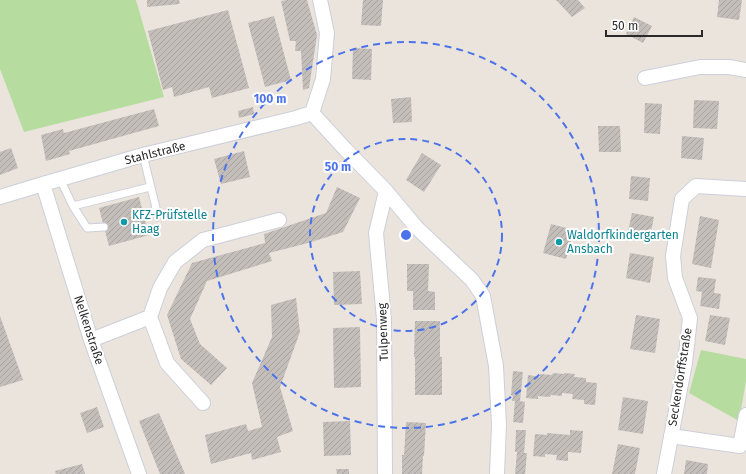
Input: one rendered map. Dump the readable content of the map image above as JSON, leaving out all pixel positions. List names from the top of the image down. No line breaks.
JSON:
{"streets":{"street":["Stahlstraße","Nelkenstraße","Tulpenweg","Seckendorffstraße"]},"crossings":[["Stahlstraße","Nelkenstraße"]],"places":["KFZ-Prüfstelle Haag","Waldorfkindergarten Ansbach"],"scale_bar":"50 m","rings":["100 m","50 m"]}
